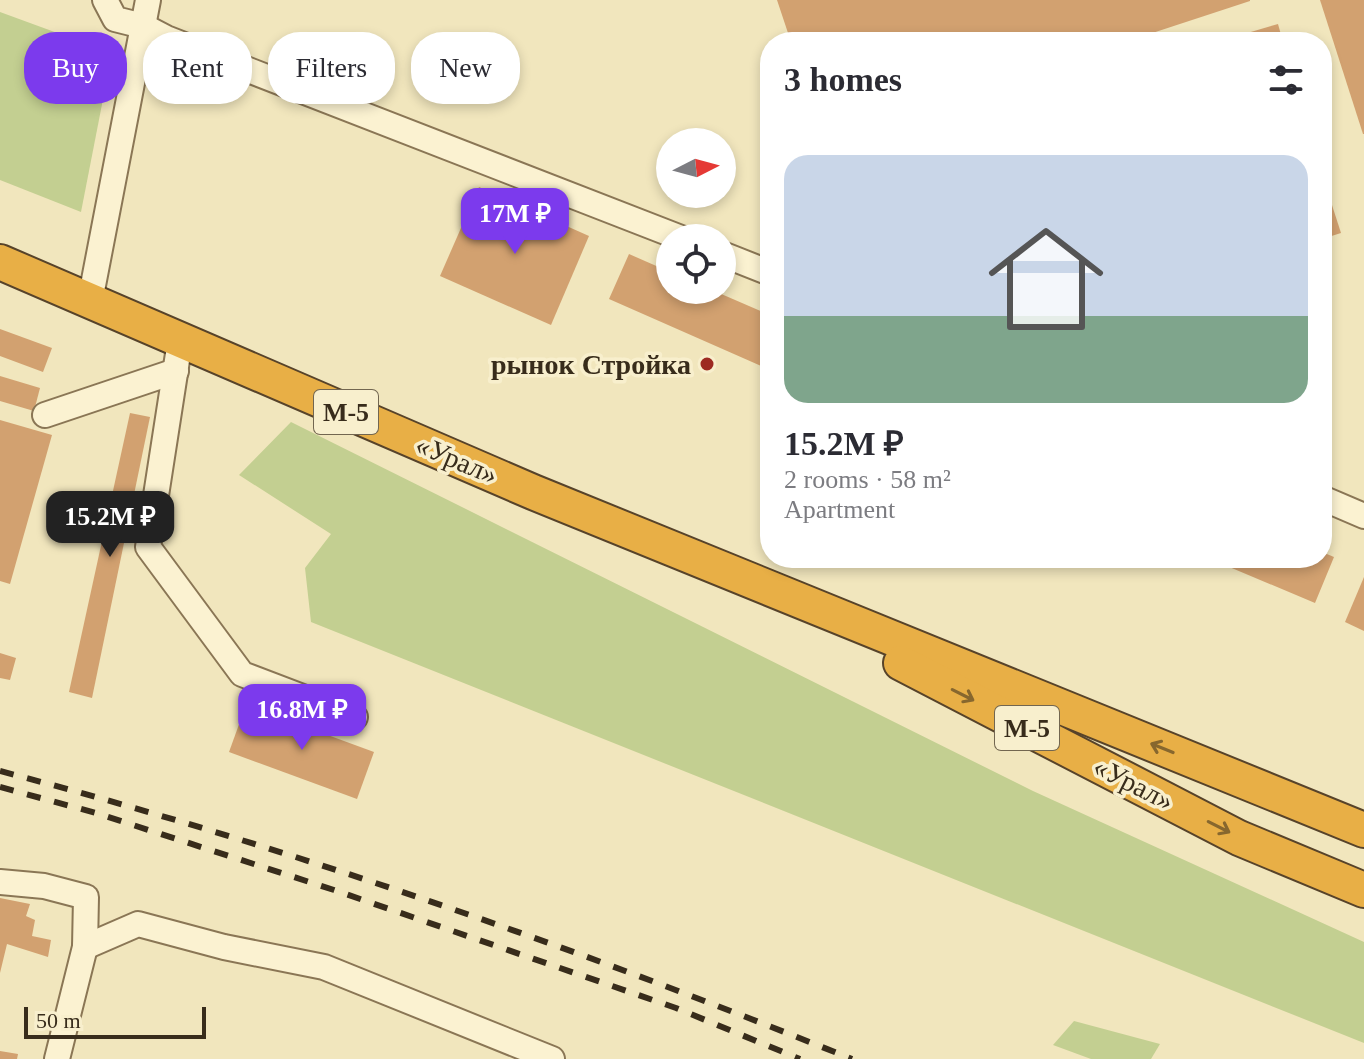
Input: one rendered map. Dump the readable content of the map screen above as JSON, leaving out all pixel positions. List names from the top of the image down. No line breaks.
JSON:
{"streets":{"highway":["М-5","«Урал»"]},"places":["рынок Стройка"],"scale_bar":"50 m","north":"right","page":{"chip":["Buy","Rent","Filters","New"],"heading":"3 homes","list":[{"name":"15.2M ₽","note":"2 rooms · 58 m² · Apartment"}],"price":["17M ₽","15.2M ₽","16.8M ₽"],"scale":"50 m"}}
